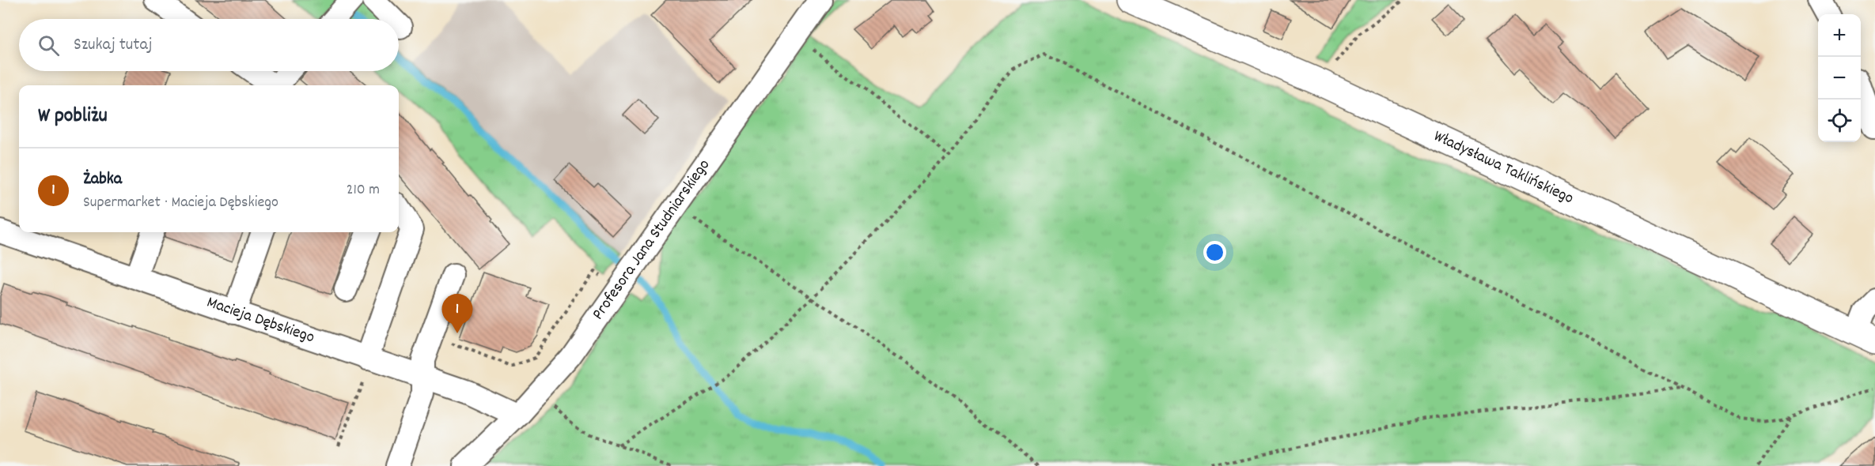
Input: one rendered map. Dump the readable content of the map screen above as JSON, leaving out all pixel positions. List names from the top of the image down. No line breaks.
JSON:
{"streets":{"street":["Władysława Taklińskiego","Profesora Jana Studniarskiego","Macieja Dębskiego"]},"crossings":[["Profesora Jana Studniarskiego","Macieja Dębskiego"]],"page":{"map_buttons":["+","−"],"search":"Szukaj tutaj","heading":"W pobliżu","list":[{"mark":"1","name":"Żabka","note":"Supermarket · Macieja Dębskiego","value":"210 m"}],"pins":"1"}}
